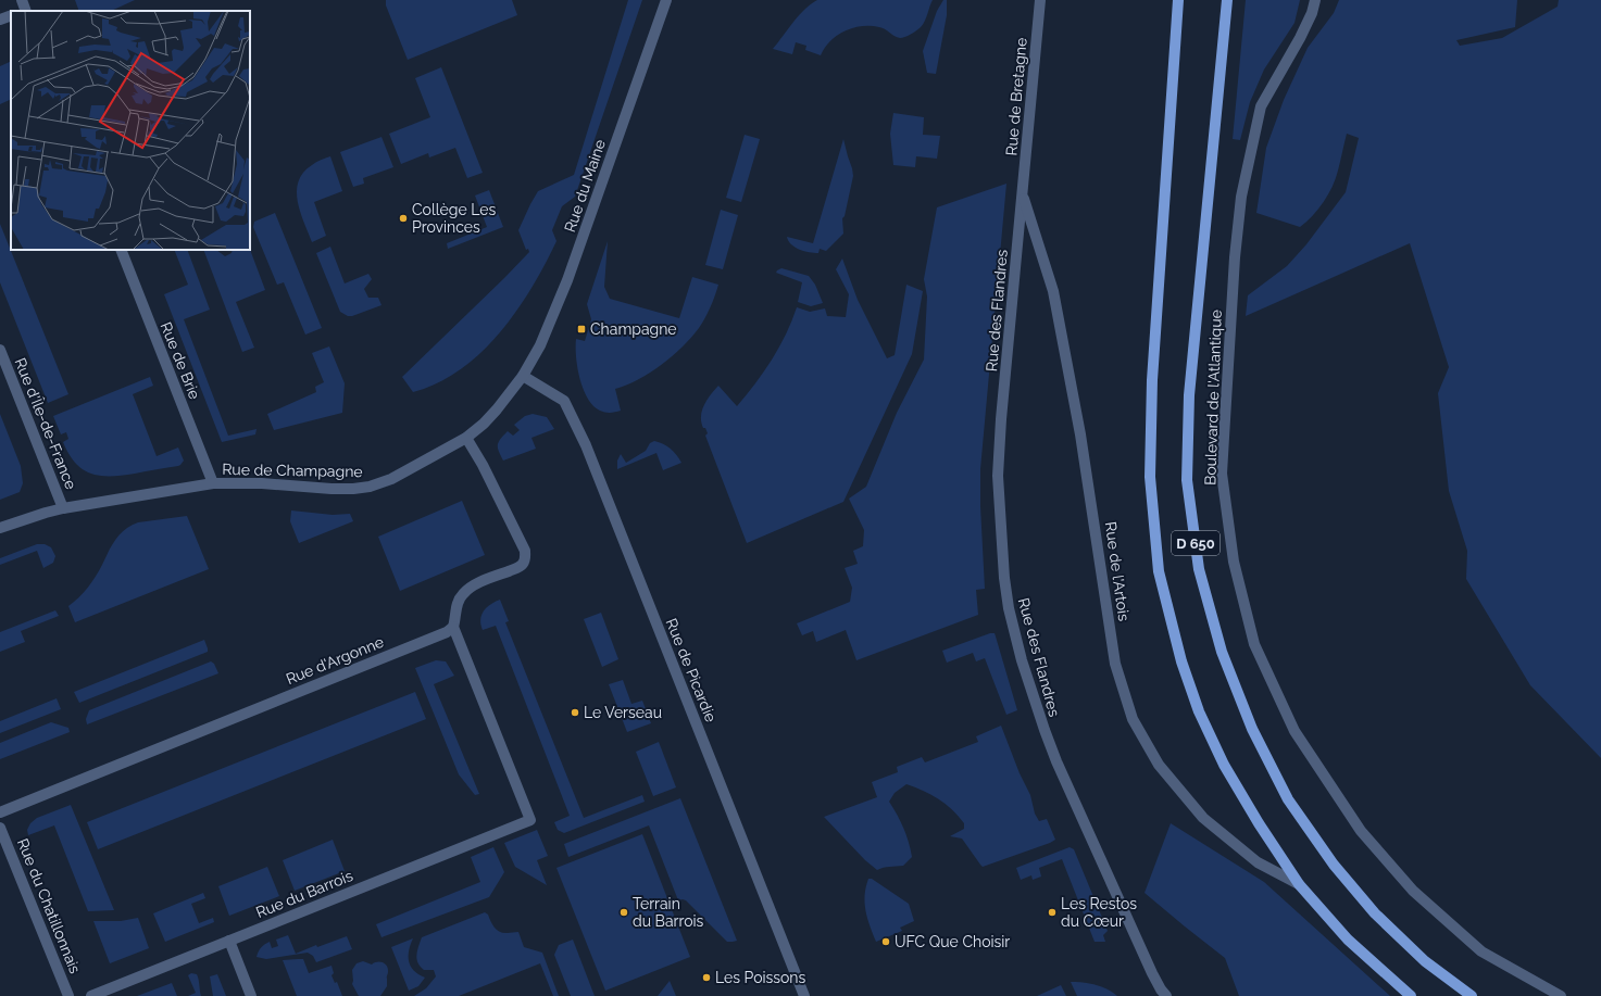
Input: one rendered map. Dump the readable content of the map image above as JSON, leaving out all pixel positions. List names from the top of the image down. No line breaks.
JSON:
{"streets":{"main road":["Boulevard de l'Atlantique","D 650"],"street":["Rue de Bretagne","Rue du Maine","Rue des Flandres","Rue de Brie","Rue d'Île-de-France","Rue de Champagne","Rue de l'Artois","Rue d'Argonne","Rue de Picardie","Rue du Barrois","Rue du Chatillonnais"]},"crossings":[["Rue de Bretagne","Rue des Flandres"],["Rue de Bretagne","Rue de l'Artois"],["Rue du Maine","Rue de Champagne"],["Rue du Maine","Rue de Picardie"],["Rue des Flandres","Rue de l'Artois"],["Rue de Brie","Rue de Champagne"],["Rue d'Île-de-France","Rue de Champagne"],["Rue de Champagne","Rue de Picardie"],["D 650","Rue de l'Artois"],["Rue d'Argonne","Rue du Barrois"]],"places":{"other":["Collège Les Provinces","Le Verseau","Terrain du Barrois","Les Restos du Cœur","UFC Que Choisir","Les Poissons"],"transit":["Champagne"]}}
